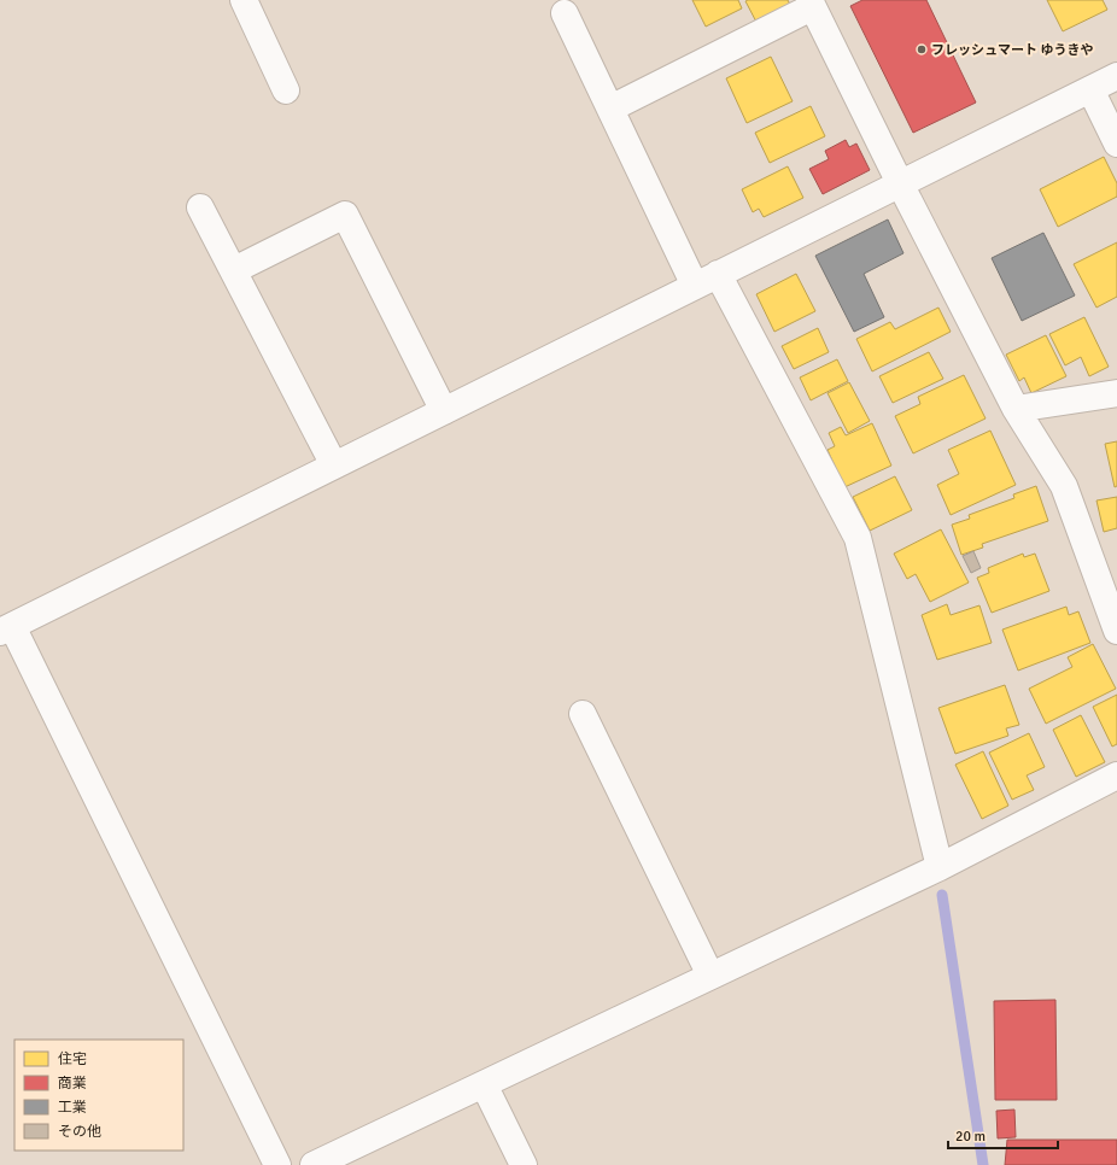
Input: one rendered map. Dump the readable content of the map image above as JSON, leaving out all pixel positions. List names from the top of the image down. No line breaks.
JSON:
{"places":["フレッシュマート ゆうきや"],"legend":["住宅","商業","工業","その他"],"scale_bar":"20 m"}
